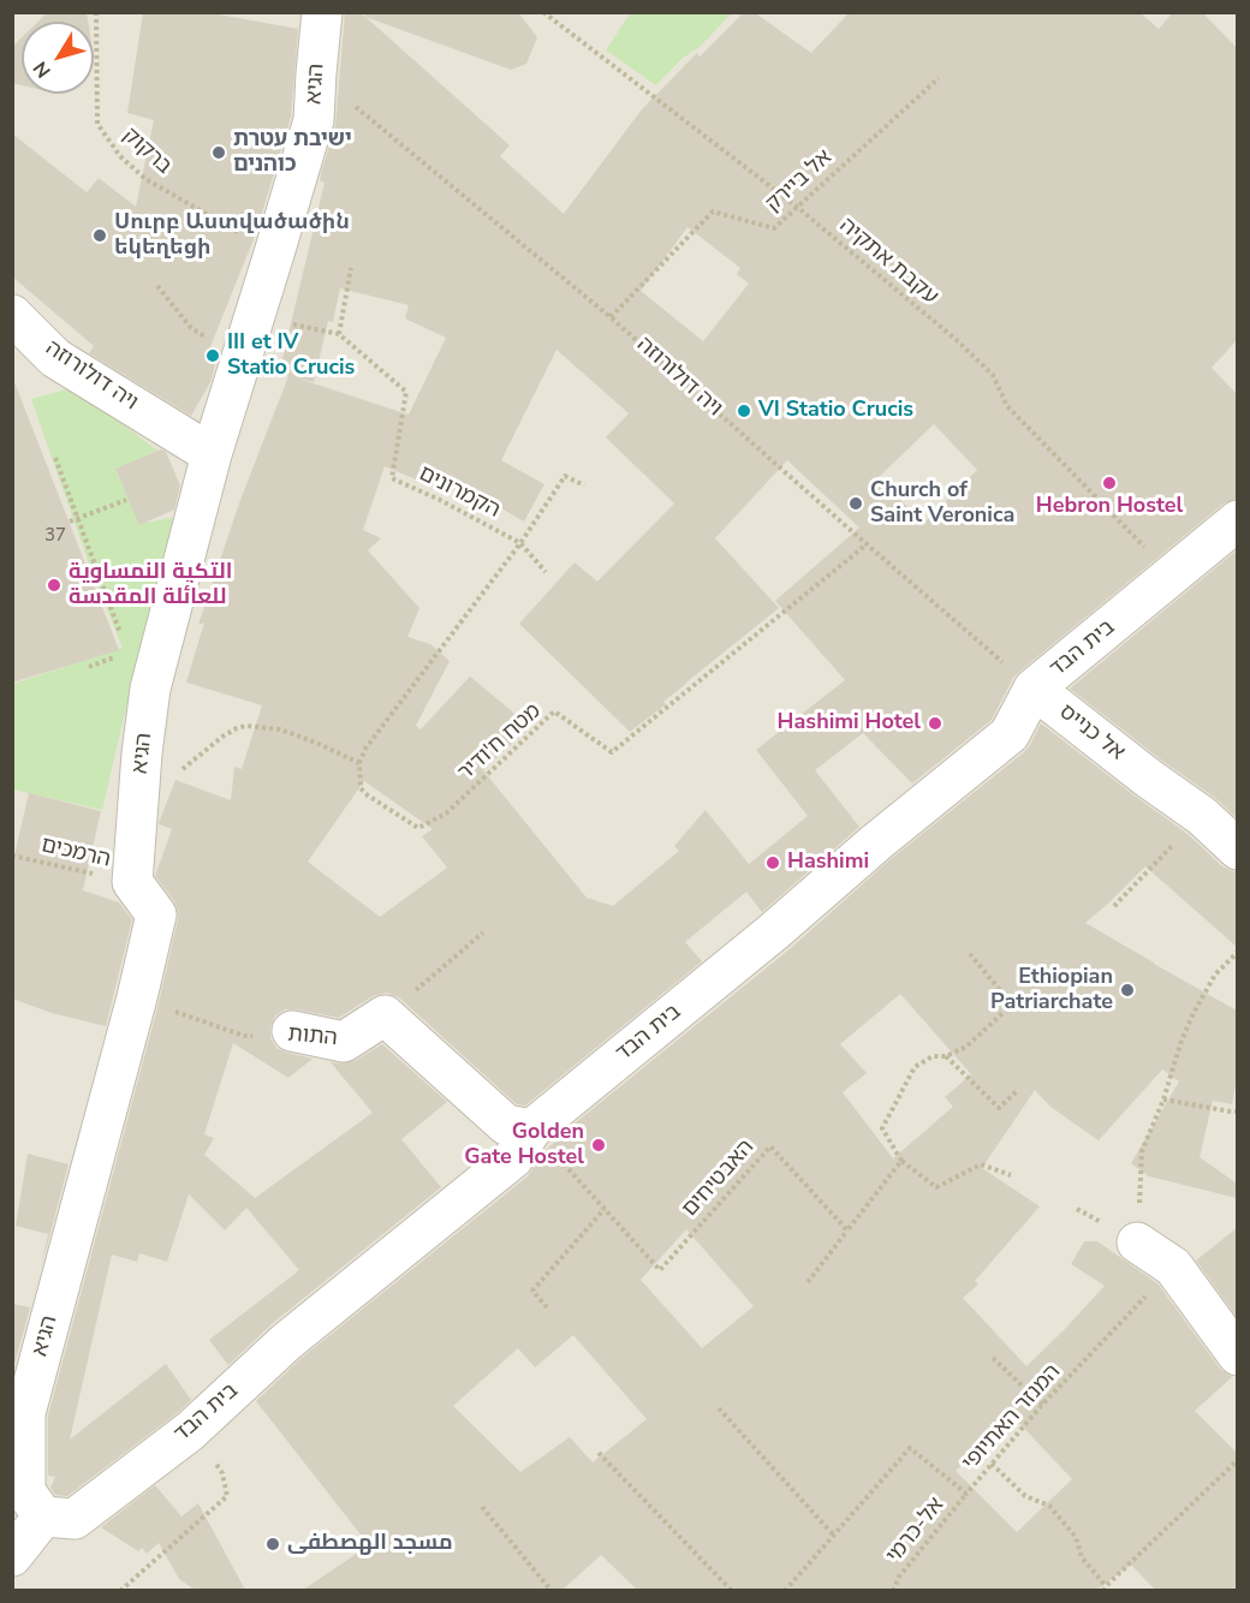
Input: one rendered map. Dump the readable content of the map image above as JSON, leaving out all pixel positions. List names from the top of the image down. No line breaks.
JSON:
{"streets":{"street":["הגיא","ויה דולורוזה","בית הבד","אל כנייס","התות"],"path":["ברקוק","אל ביירק","עקבת אתקיה","הקמרונים","מטח ח'ודיר","הרמכים","האבטיחים","המנזר האתיופי","אל-כרמי"]},"crossings":[["הגיא","ברקוק"],["הגיא","ויה דולורוזה"],["הגיא","בית הבד"],["הגיא","הרמכים"],["הגיא","התות"],["אל ביירק","עקבת אתקיה"],["אל ביירק","ויה דולורוזה"],["עקבת אתקיה","בית הבד"],["ויה דולורוזה","בית הבד"],["ויה דולורוזה","אל כנייס"],["ויה דולורוזה","מטח ח'ודיר"],["בית הבד","אל כנייס"],["בית הבד","האבטיחים"],["המנזר האתיופי","אל-כרמי"]],"places":["ישיבת עטרת כוהנים","Սուրբ Աստվածածին եկեղեցի","III et IV Statio Crucis","VI Statio Crucis","Hebron Hostel","Church of Saint Veronica","التكية النمساوية للعائلة المقدسة","Hashimi Hotel","Hashimi","Ethiopian Patriarchate","Golden Gate Hostel","مسجد الهصطفى"],"house_numbers":["37"],"north":"bottom left"}
